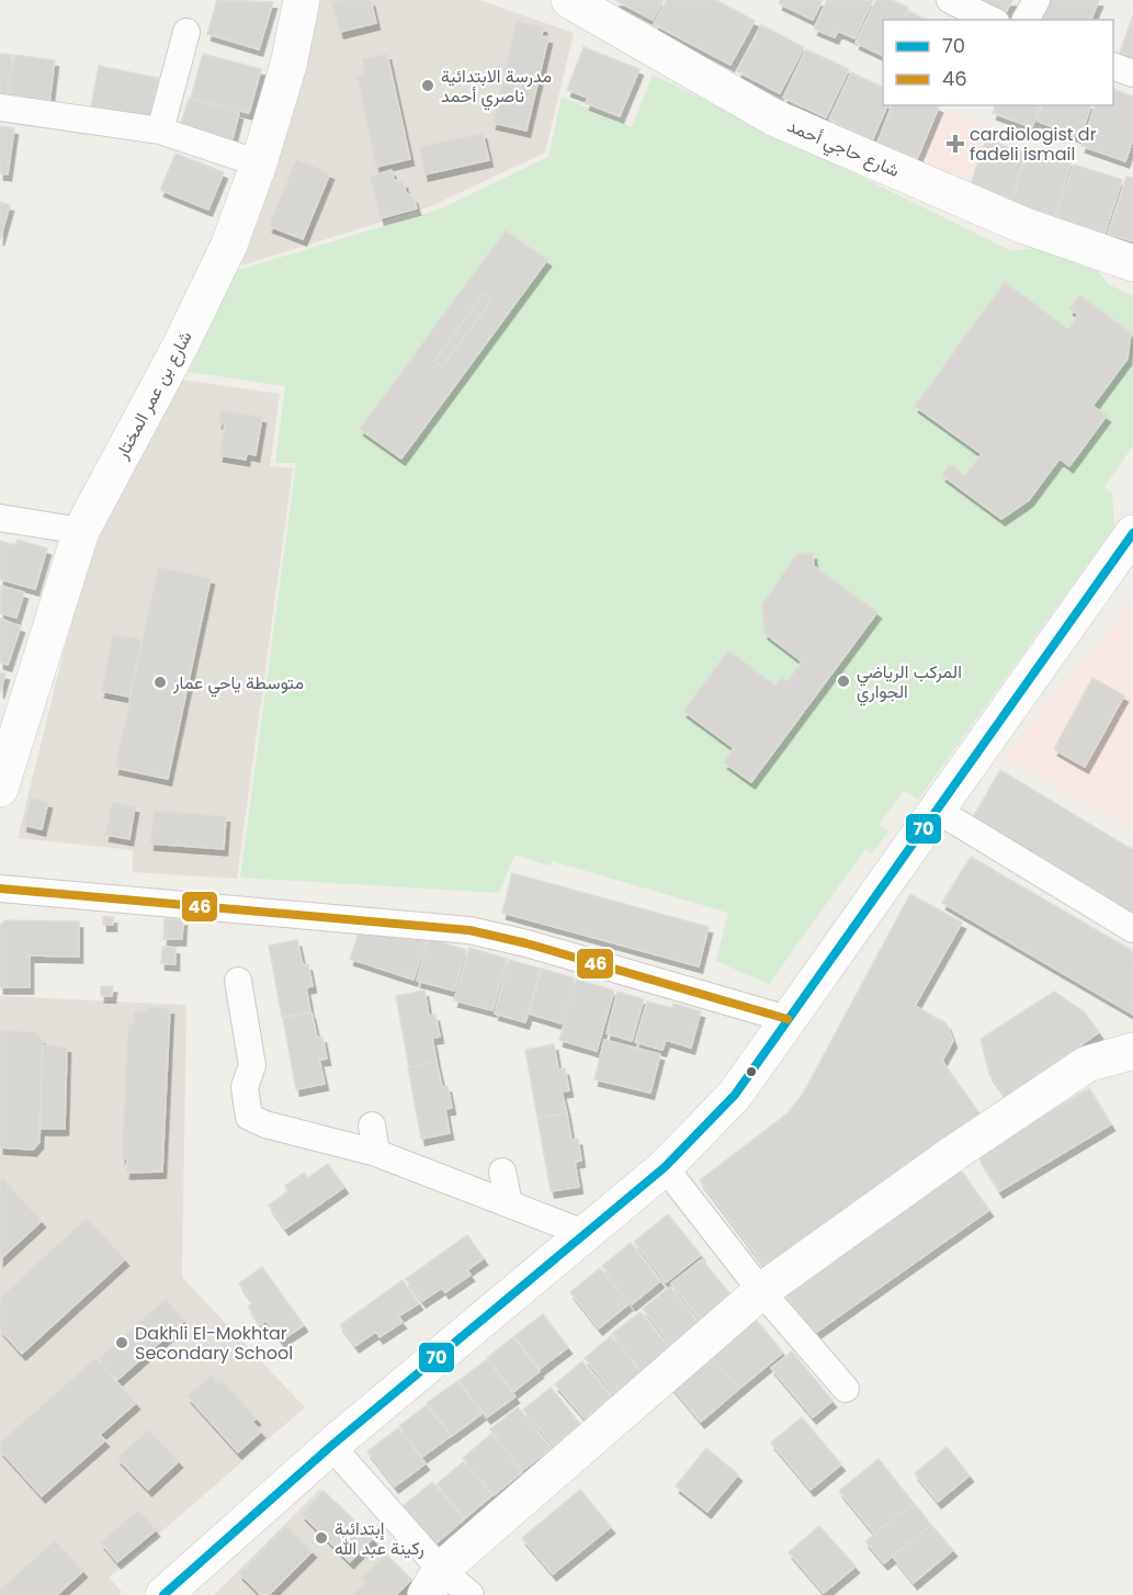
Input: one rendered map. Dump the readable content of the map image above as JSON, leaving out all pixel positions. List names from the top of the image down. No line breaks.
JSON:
{"streets":{"street":["شارع حاجي أحمد","شارع بن عمر المختار"]},"places":{"other":["مدرسة الابتدائية ناصري أحمد","المركب الرياضي الجواري","متوسطة ياحي عمار","Dakhli El-Mokhtar Secondary School","إبتدائية ركينة عبد الله"],"health":["cardiologist dr fadeli ismail"]},"lines":["transit line 70","transit line 46"],"legend":["70","46"]}
